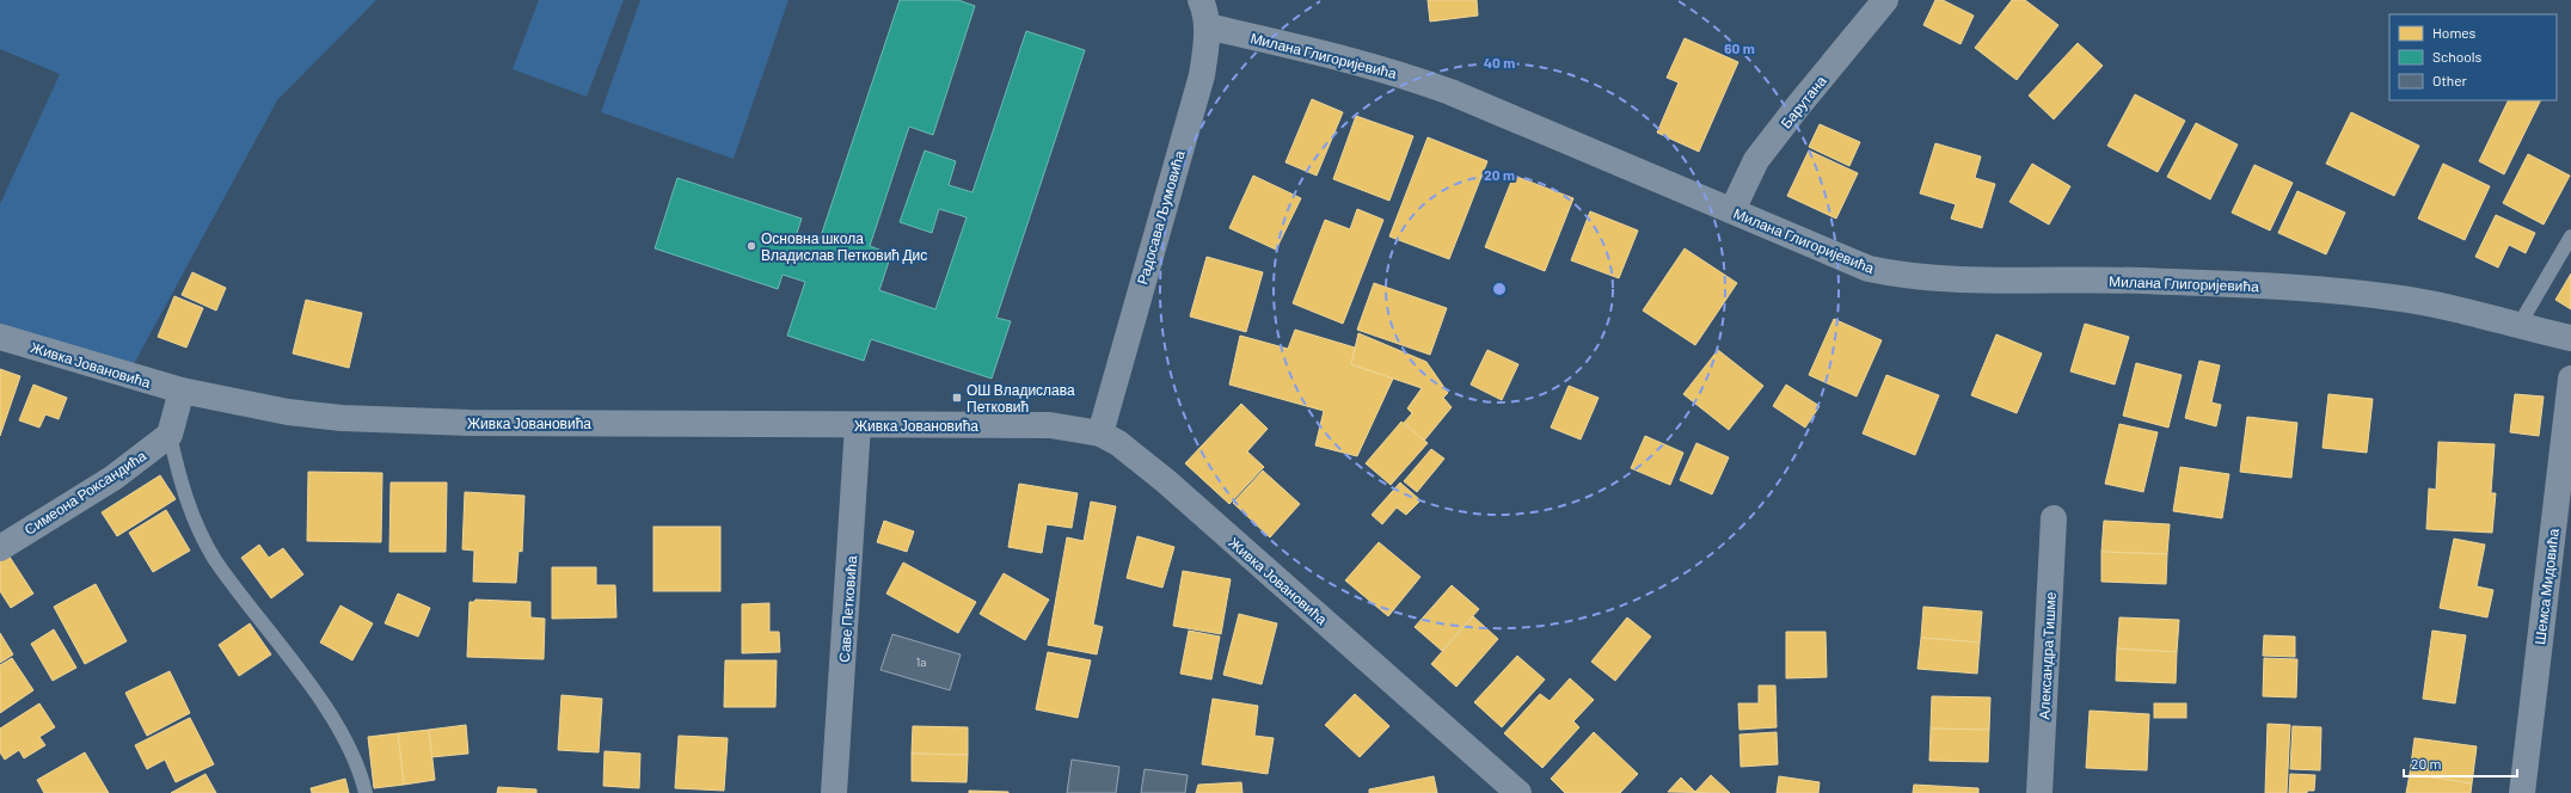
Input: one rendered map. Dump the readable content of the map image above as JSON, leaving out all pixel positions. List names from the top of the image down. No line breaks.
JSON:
{"streets":{"street":["Милана Глигоријевића","Барутана","Радосава Љумовића","Живка Јовановића","Симеона Роксандића","Шемса Мидовића","Саве Петковића","Александра Тишме"]},"crossings":[["Милана Глигоријевића","Барутана"],["Милана Глигоријевића","Радосава Љумовића"],["Радосава Љумовића","Живка Јовановића"],["Живка Јовановића","Саве Петковића"]],"places":{"other":["Основна школа Владислав Петковић Дис"],"transit":["ОШ Владислава Петковић"]},"house_numbers":["1a"],"legend":["Homes","Schools","Other"],"scale_bar":"20 m","rings":["60 m","40 m","20 m"]}
